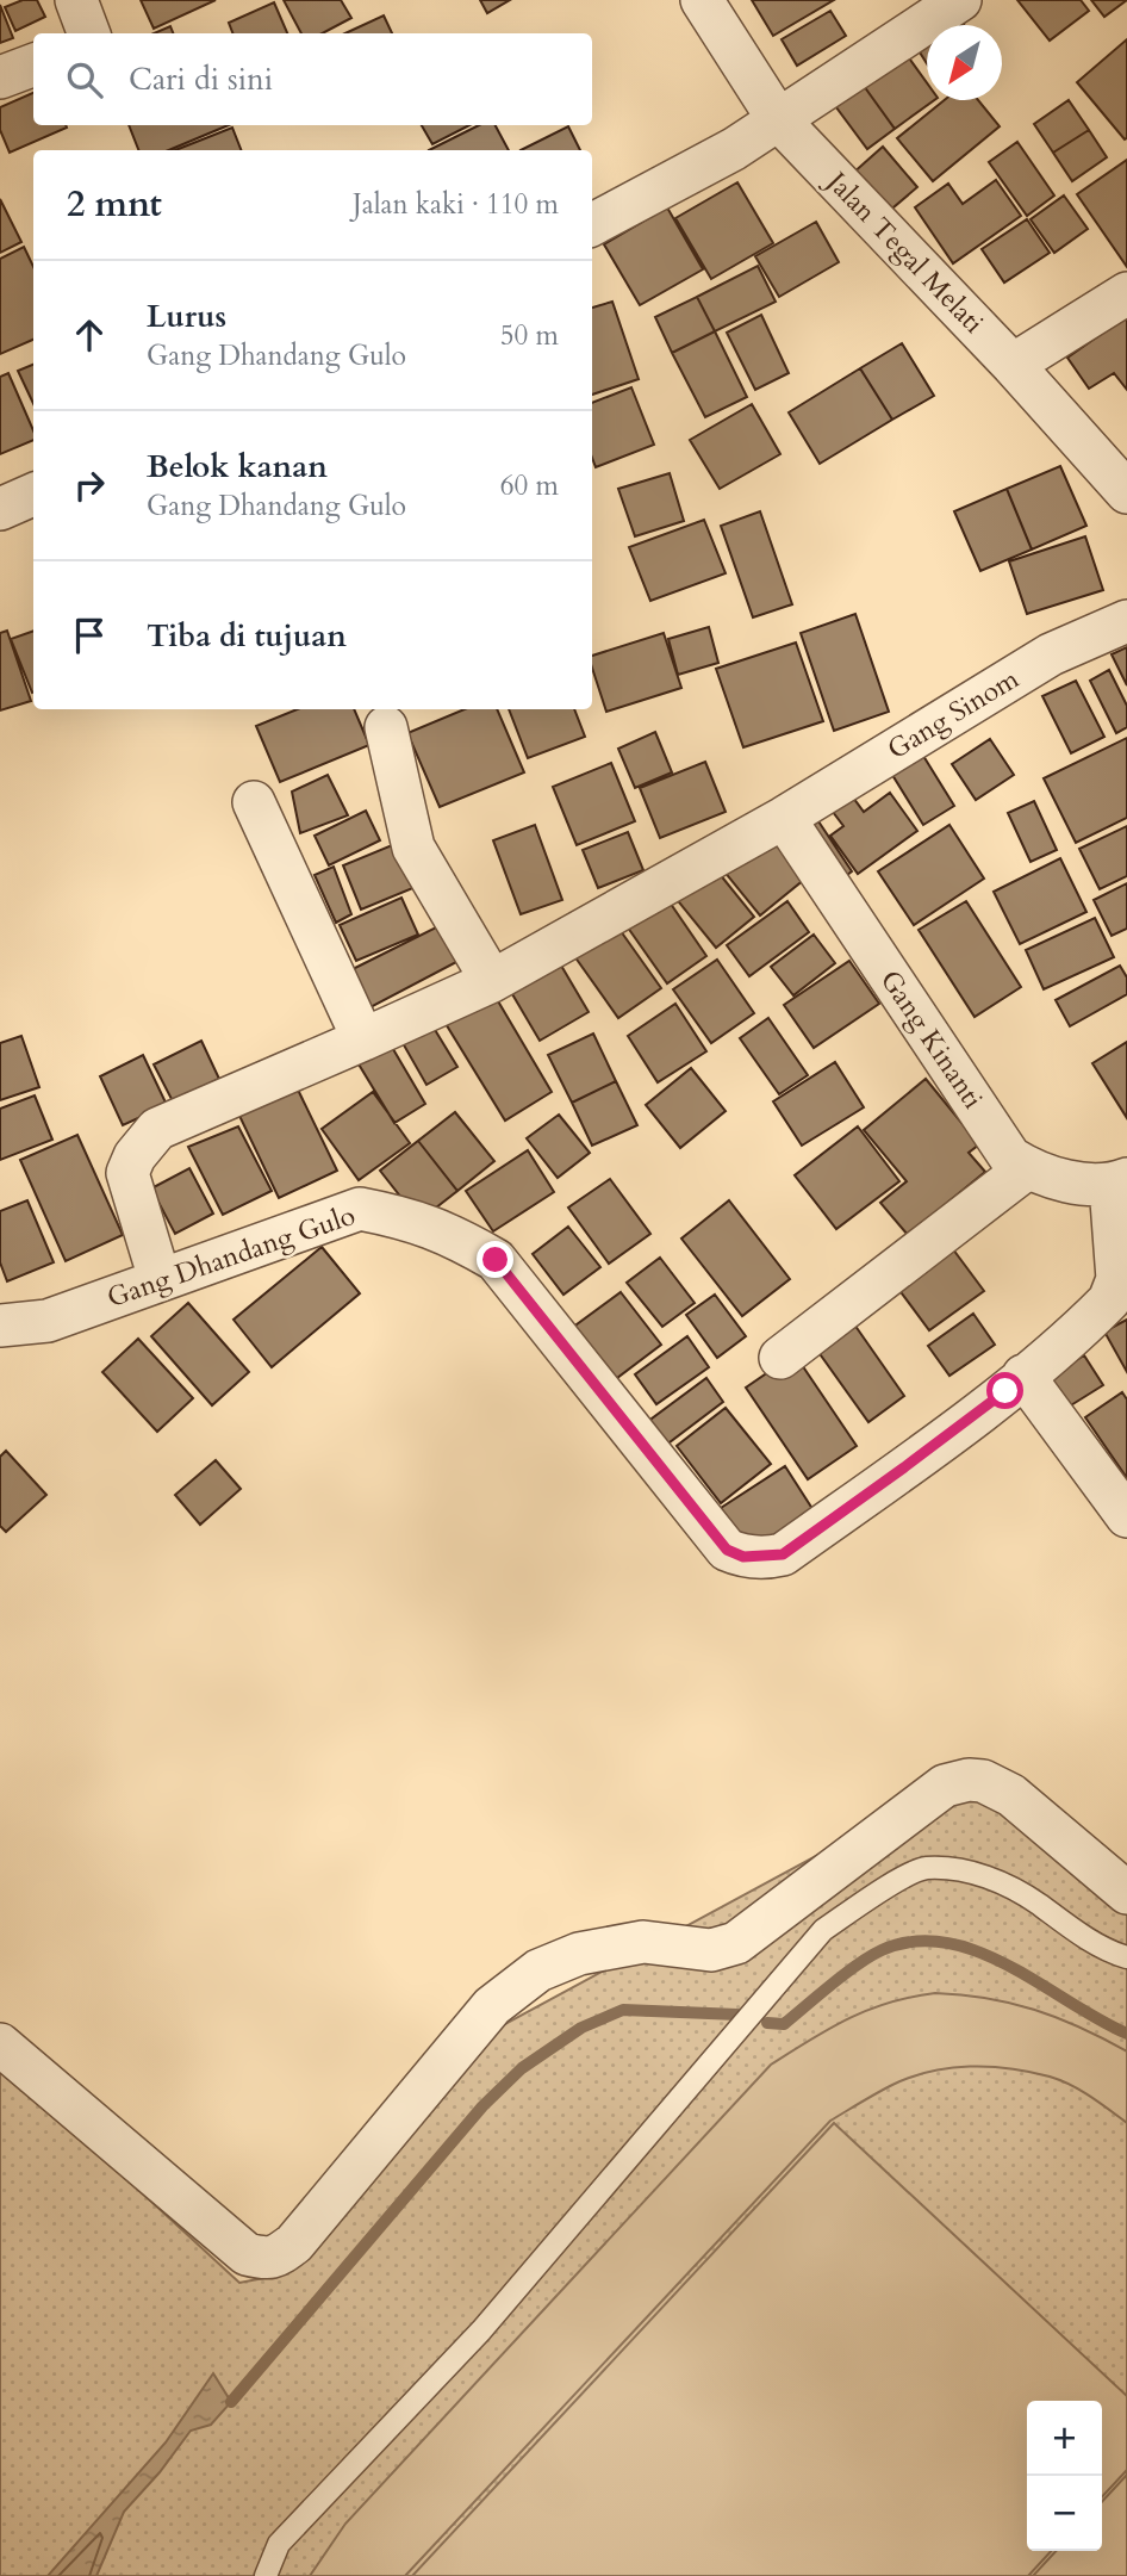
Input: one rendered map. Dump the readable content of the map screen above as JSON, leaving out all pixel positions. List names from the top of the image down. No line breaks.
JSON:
{"streets":{"street":["Jalan Tegal Melati","Gang Sinom","Gang Kinanti","Gang Dhandang Gulo"]},"crossings":[["Gang Sinom","Gang Kinanti"],["Gang Sinom","Gang Dhandang Gulo"],["Gang Kinanti","Gang Dhandang Gulo"]],"north":"bottom left","page":{"search":"Cari di sini","heading":["2 mnt","Jalan kaki · 110 m"],"list":[["Lurus","Gang Dhandang Gulo","50 m"],["Belok kanan","Gang Dhandang Gulo","60 m"],"Tiba di tujuan"],"map_buttons":["+","−"]}}
